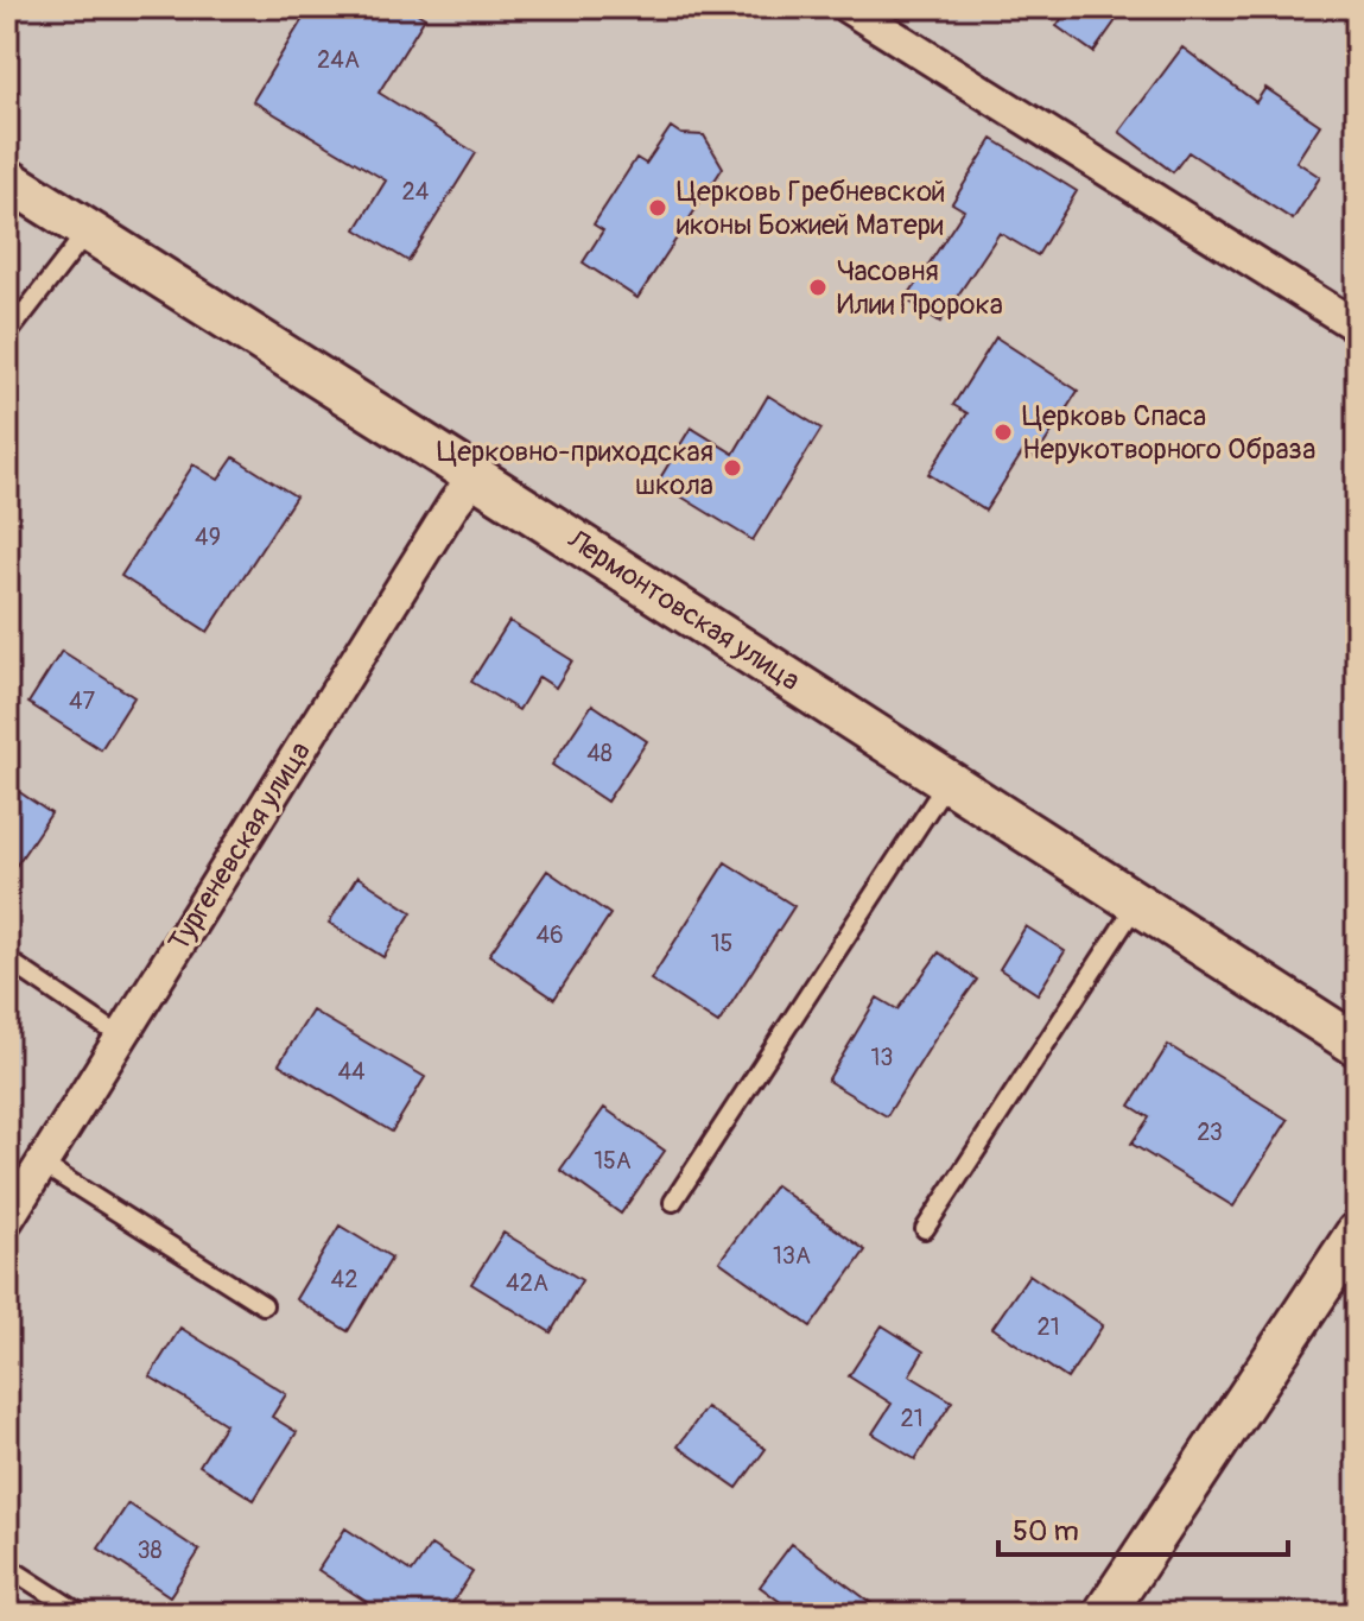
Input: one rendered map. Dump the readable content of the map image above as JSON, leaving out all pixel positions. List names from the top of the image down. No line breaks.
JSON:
{"streets":{"street":["Лермонтовская улица","Тургеневская улица"]},"crossings":[["Лермонтовская улица","Тургеневская улица"]],"places":["Церковь Гребневской иконы Божией Матери","Часовня Илии Пророка","Церковь Спаса Нерукотворного Образа","Церковно-приходская школа"],"house_numbers":["24А","24","49","47","48","46","15","13","44","23","15А","13А","42","42А","21","21","38"],"scale_bar":"50 m"}
